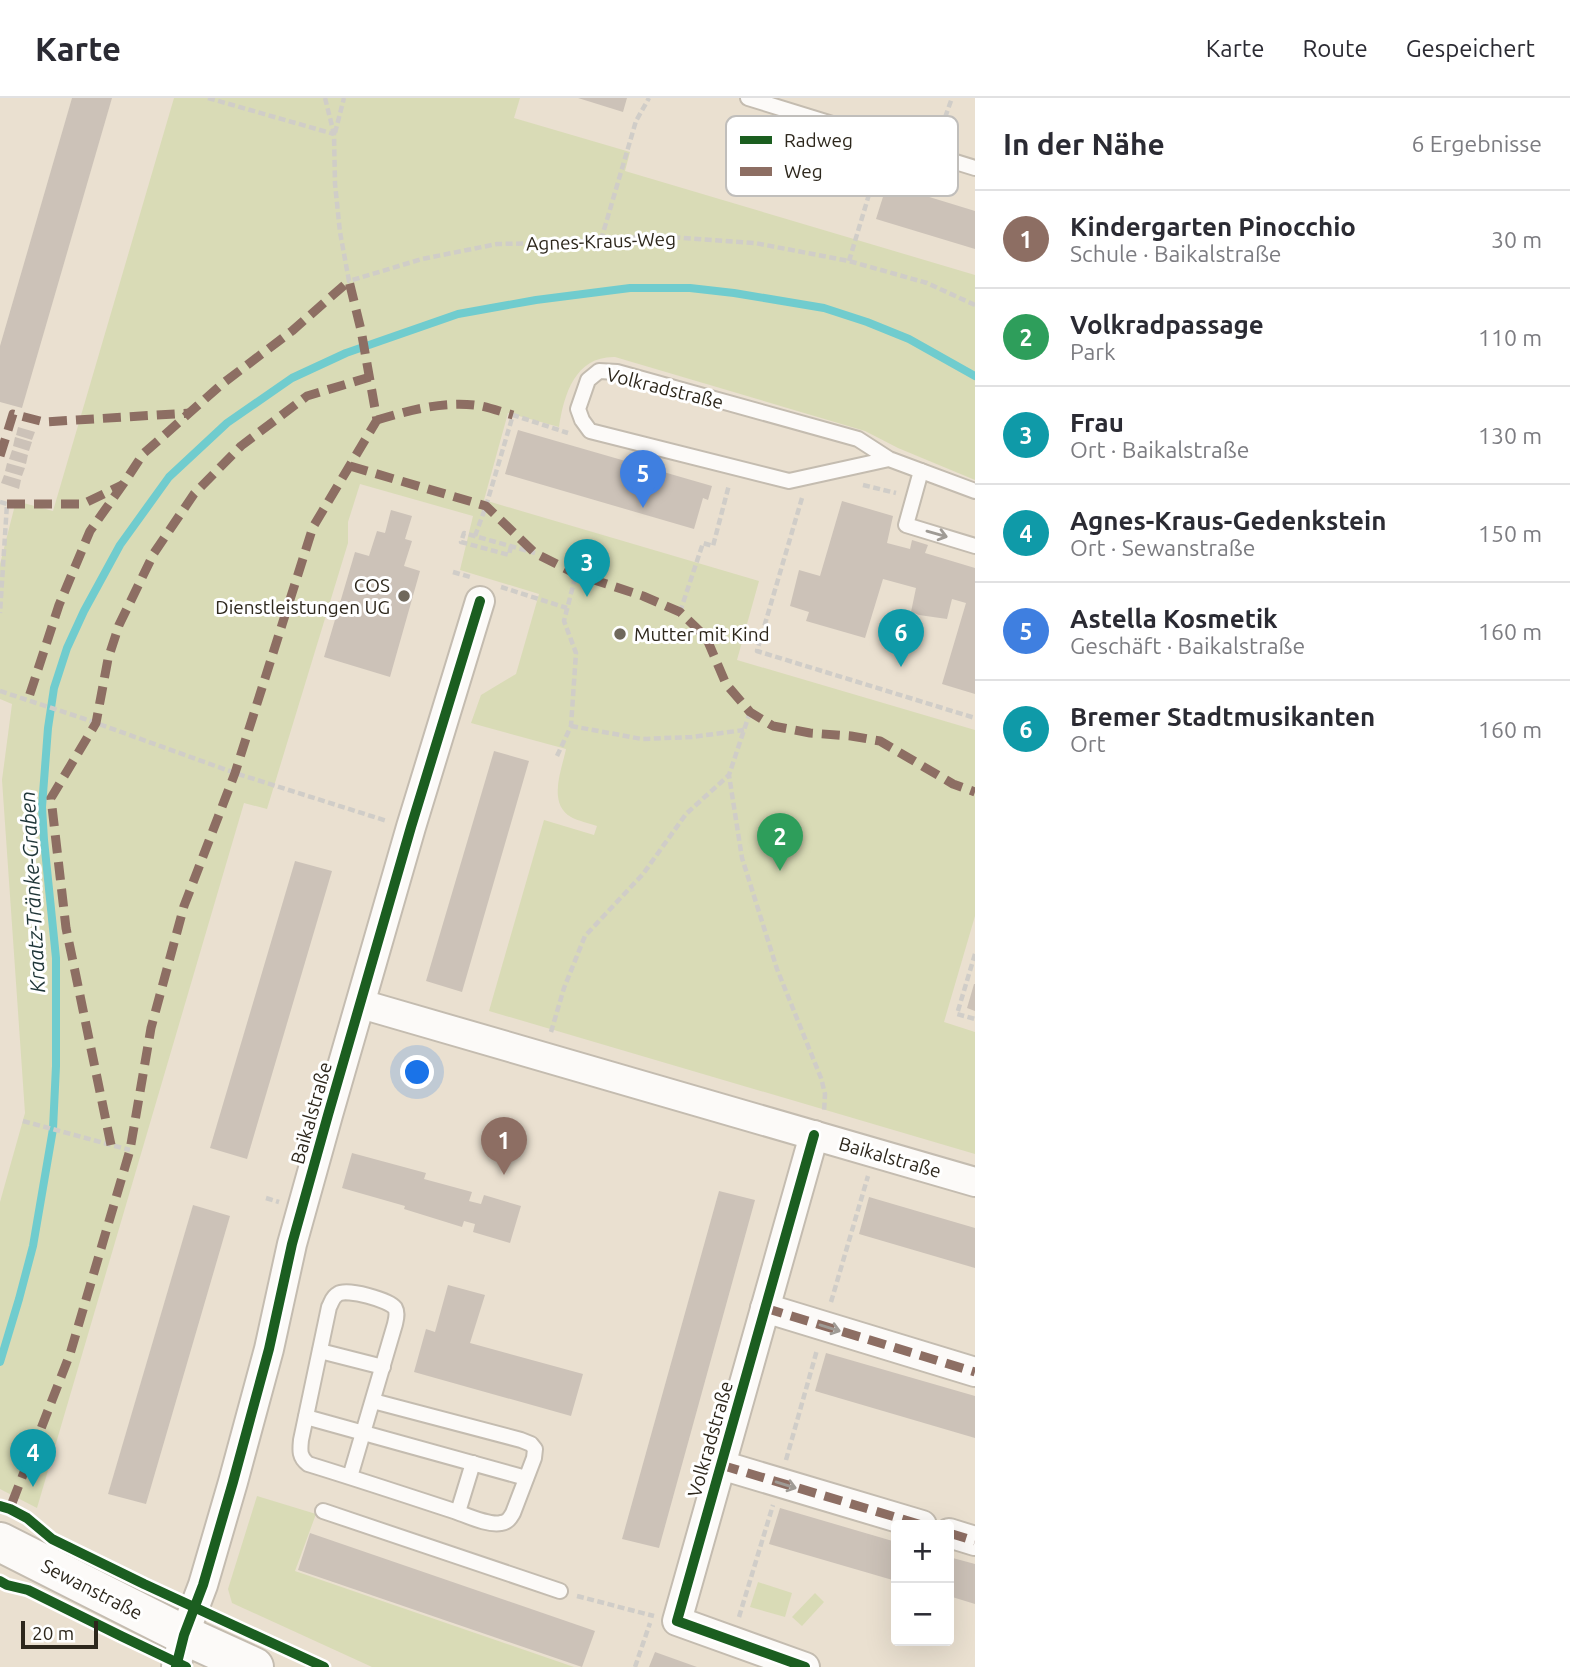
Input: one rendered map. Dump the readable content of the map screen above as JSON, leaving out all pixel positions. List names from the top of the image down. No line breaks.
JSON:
{"streets":{"street":["Volkradstraße","Baikalstraße","Sewanstraße"],"path":["Agnes-Kraus-Weg"]},"crossings":[["Volkradstraße","Baikalstraße"],["Baikalstraße","Sewanstraße"]],"water":["Kraatz-Tränke-Graben"],"places":["COS Dienstleistungen UG","Mutter mit Kind"],"legend":["Radweg","Weg"],"scale_bar":"20 m","page":{"header":"Karte","nav":["Karte","Route","Gespeichert"],"heading":["In der Nähe","6 Ergebnisse"],"list":[{"mark":"1","name":"Kindergarten Pinocchio","note":"Schule · Baikalstraße","value":"30 m"},{"mark":"2","name":"Volkradpassage","note":"Park","value":"110 m"},{"mark":"3","name":"Frau","note":"Ort · Baikalstraße","value":"130 m"},{"mark":"4","name":"Agnes-Kraus-Gedenkstein","note":"Ort · Sewanstraße","value":"150 m"},{"mark":"5","name":"Astella Kosmetik","note":"Geschäft · Baikalstraße","value":"160 m"},{"mark":"6","name":"Bremer Stadtmusikanten","note":"Ort","value":"160 m"}],"pins":["5","3","6","2","1","4"],"map_buttons":["+","−"],"scale":"20 m"}}
